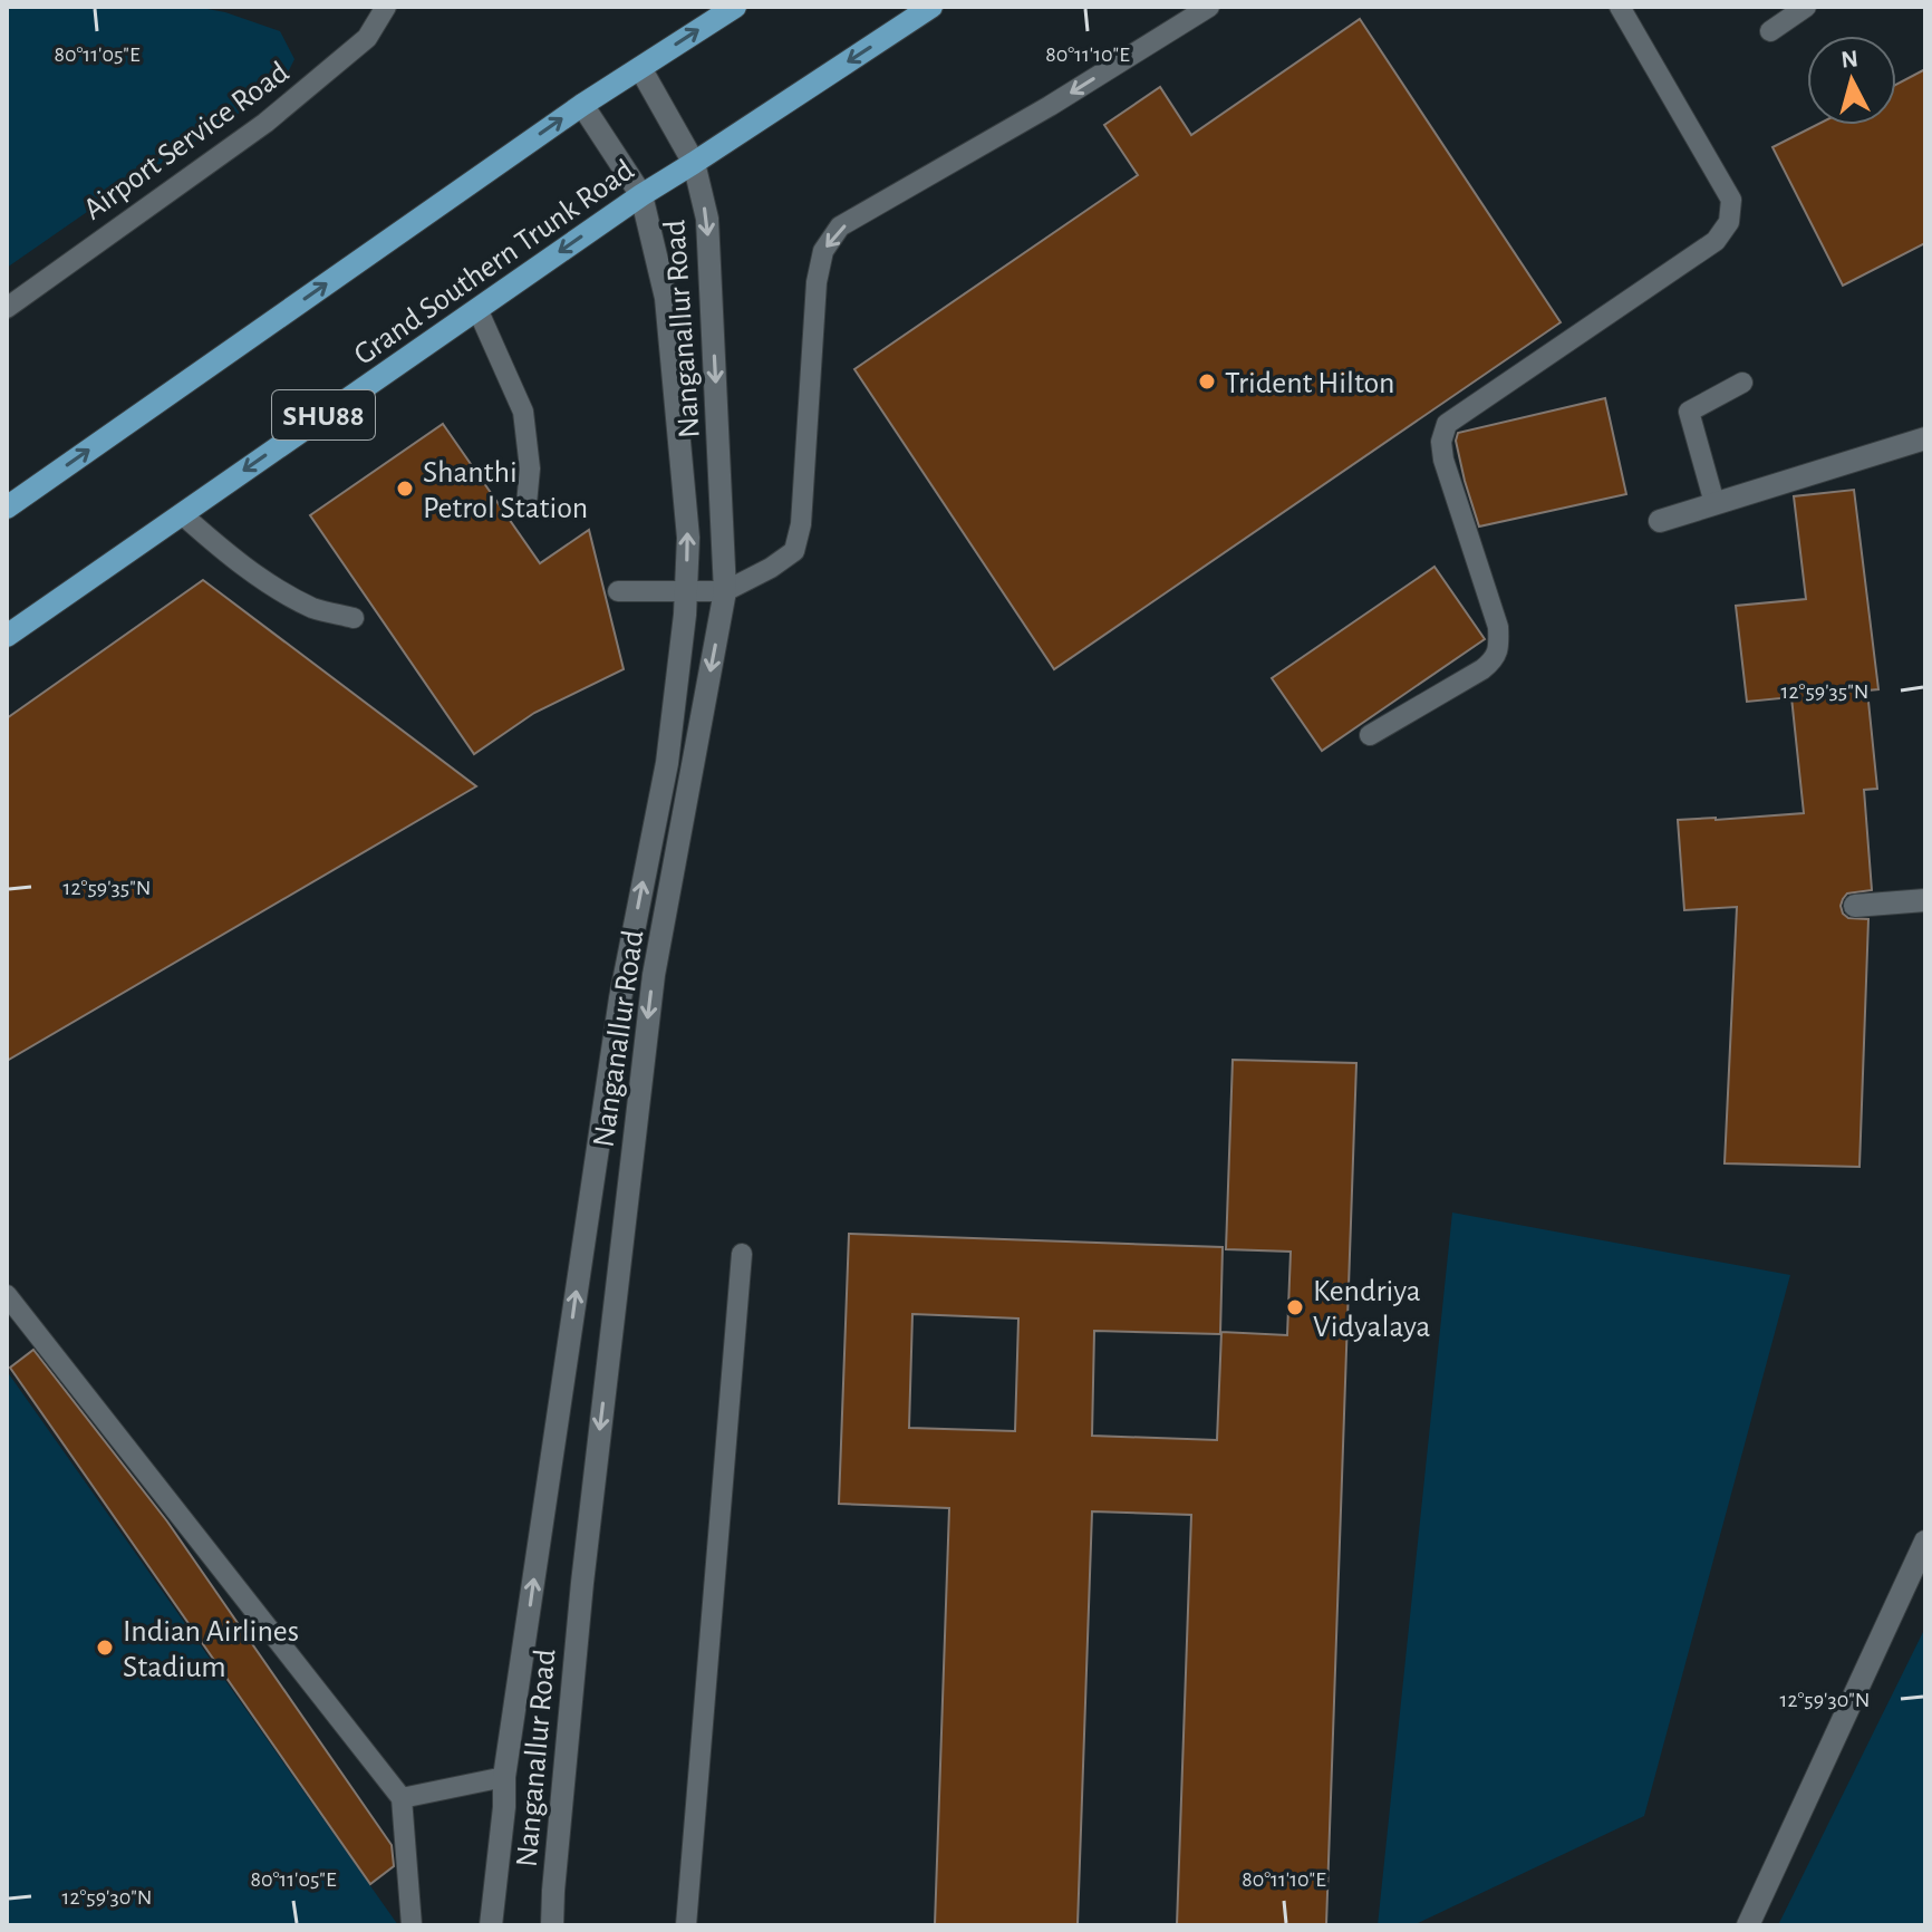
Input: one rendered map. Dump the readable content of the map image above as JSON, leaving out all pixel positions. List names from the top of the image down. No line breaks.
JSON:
{"streets":{"main road":["Grand Southern Trunk Road","SHU88"],"street":["Nanganallur Road"],"lane":["Airport Service Road"]},"crossings":[["Grand Southern Trunk Road","Nanganallur Road"]],"places":["Trident Hilton","Shanthi Petrol Station","Kendriya Vidyalaya","Indian Airlines Stadium"],"north":"top","coordinates":["80°11'05\"E","80°11'10\"E","12°59'35\"N","12°59'30\"N"]}
